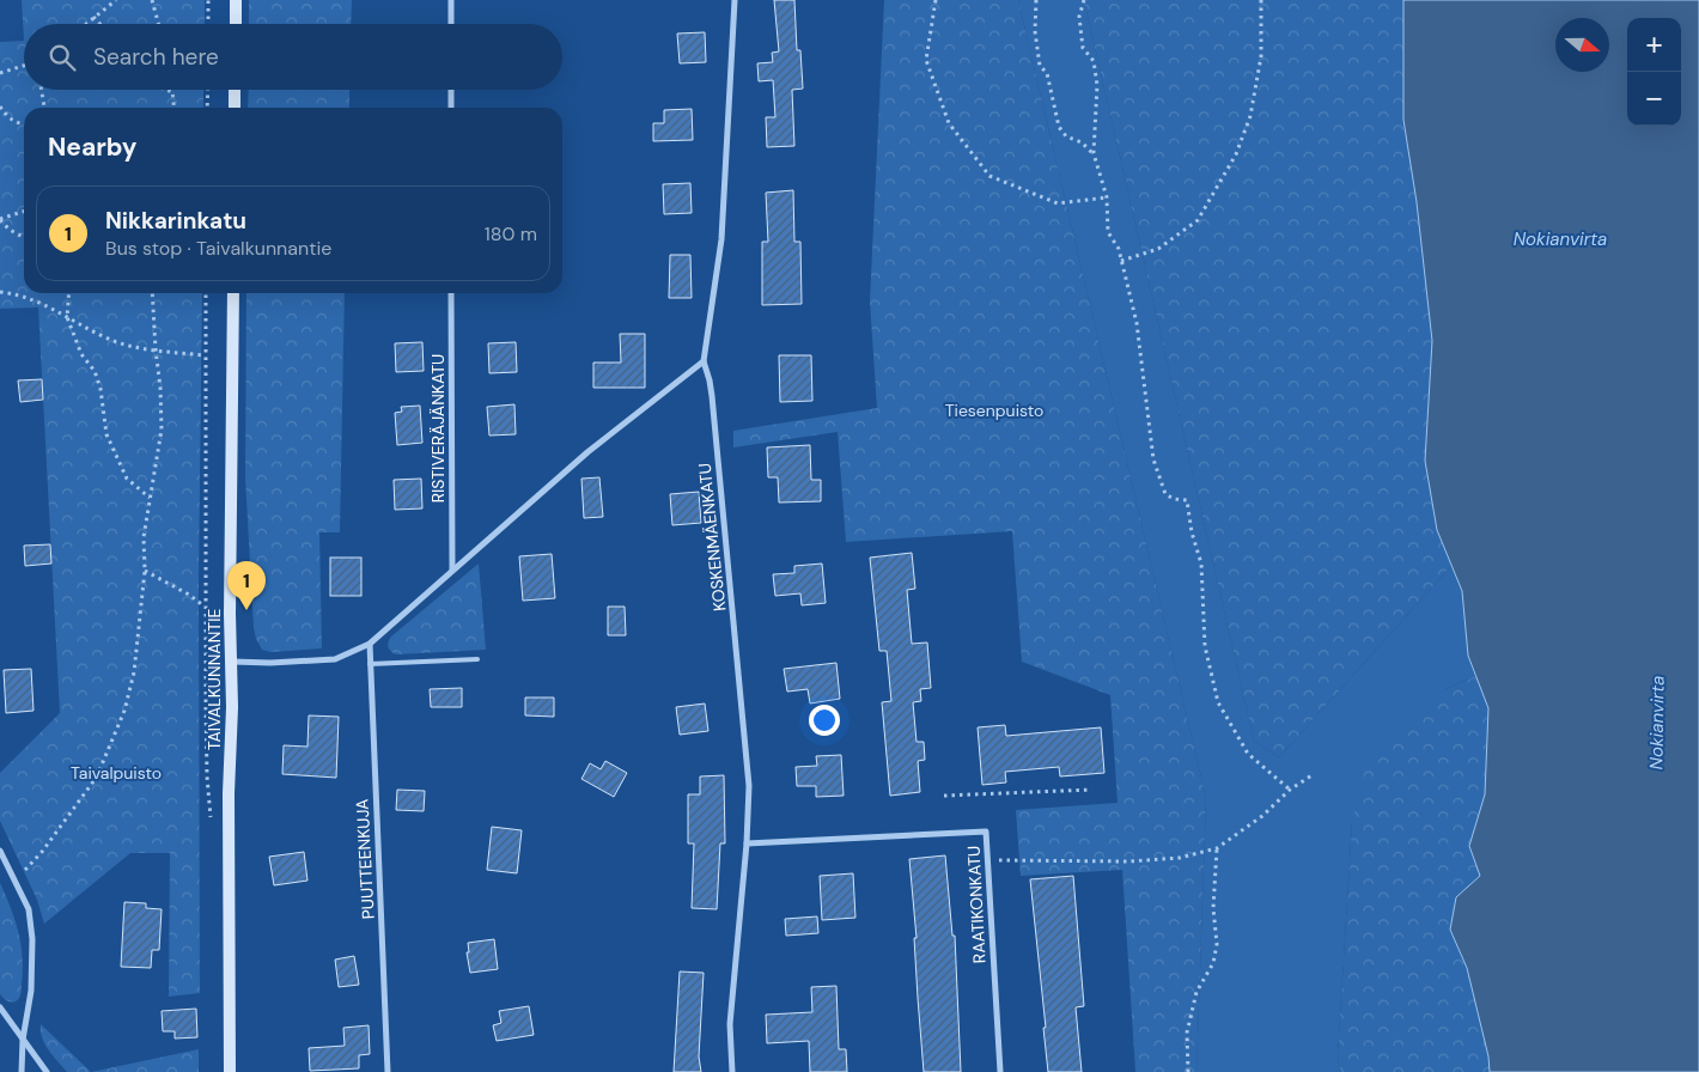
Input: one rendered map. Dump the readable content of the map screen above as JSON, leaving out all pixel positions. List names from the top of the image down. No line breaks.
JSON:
{"streets":{"main road":["TAIVALKUNNANTIE"],"street":["RISTIVERÄJÄNKATU","KOSKENMÄENKATU","PUUTTEENKUJA","RAATIKONKATU"]},"crossings":[["KOSKENMÄENKATU","RAATIKONKATU"]],"water":["Nokianvirta"],"parks":["Tiesenpuisto","Taivalpuisto"],"north":"right","page":{"map_buttons":["+","−"],"search":"Search here","heading":"Nearby","list":[{"mark":"1","name":"Nikkarinkatu","note":"Bus stop · Taivalkunnantie","value":"180 m"}],"pins":"1"}}
